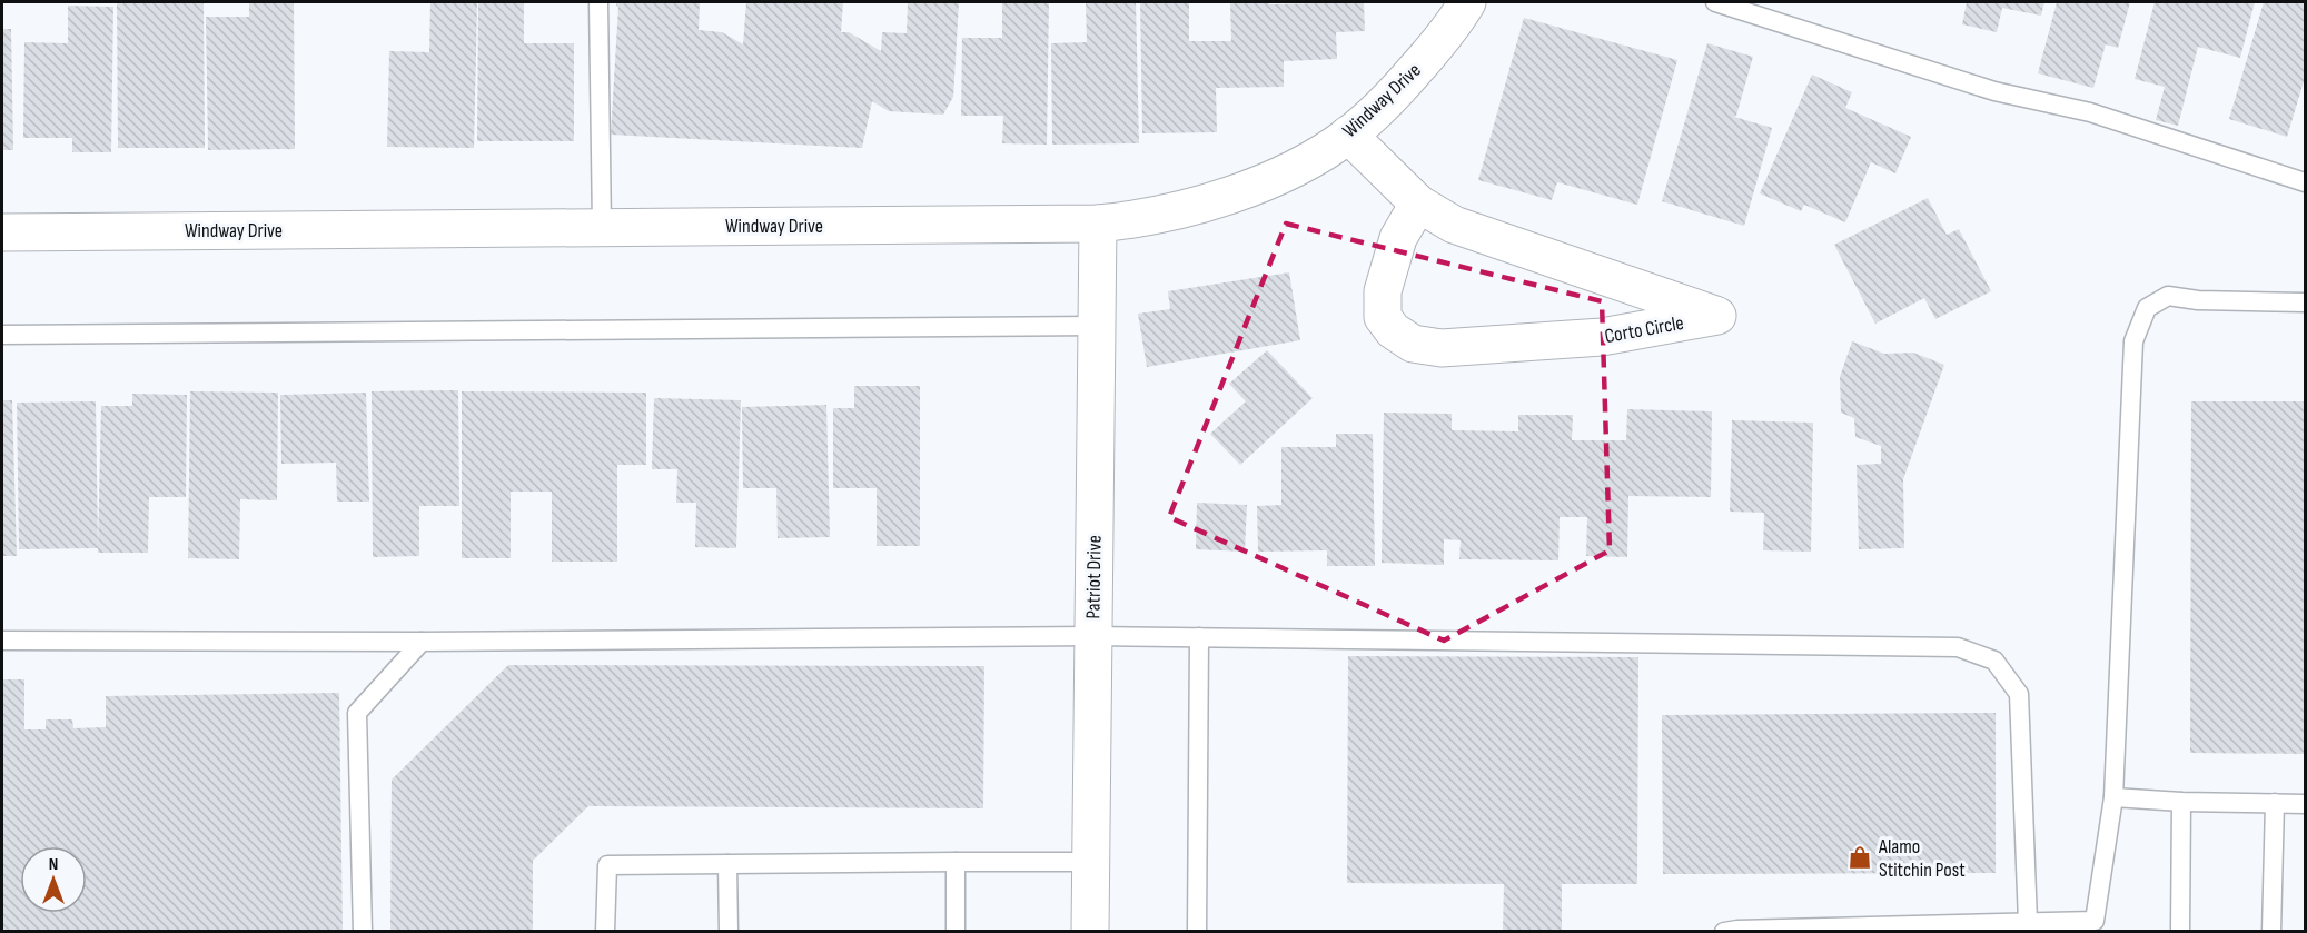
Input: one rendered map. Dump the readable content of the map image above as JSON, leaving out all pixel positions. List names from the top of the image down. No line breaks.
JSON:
{"streets":{"street":["Windway Drive","Corto Circle","Patriot Drive"]},"crossings":[["Windway Drive","Corto Circle"],["Windway Drive","Patriot Drive"]],"places":{"shop":["Alamo Stitchin Post"]},"north":"top"}
